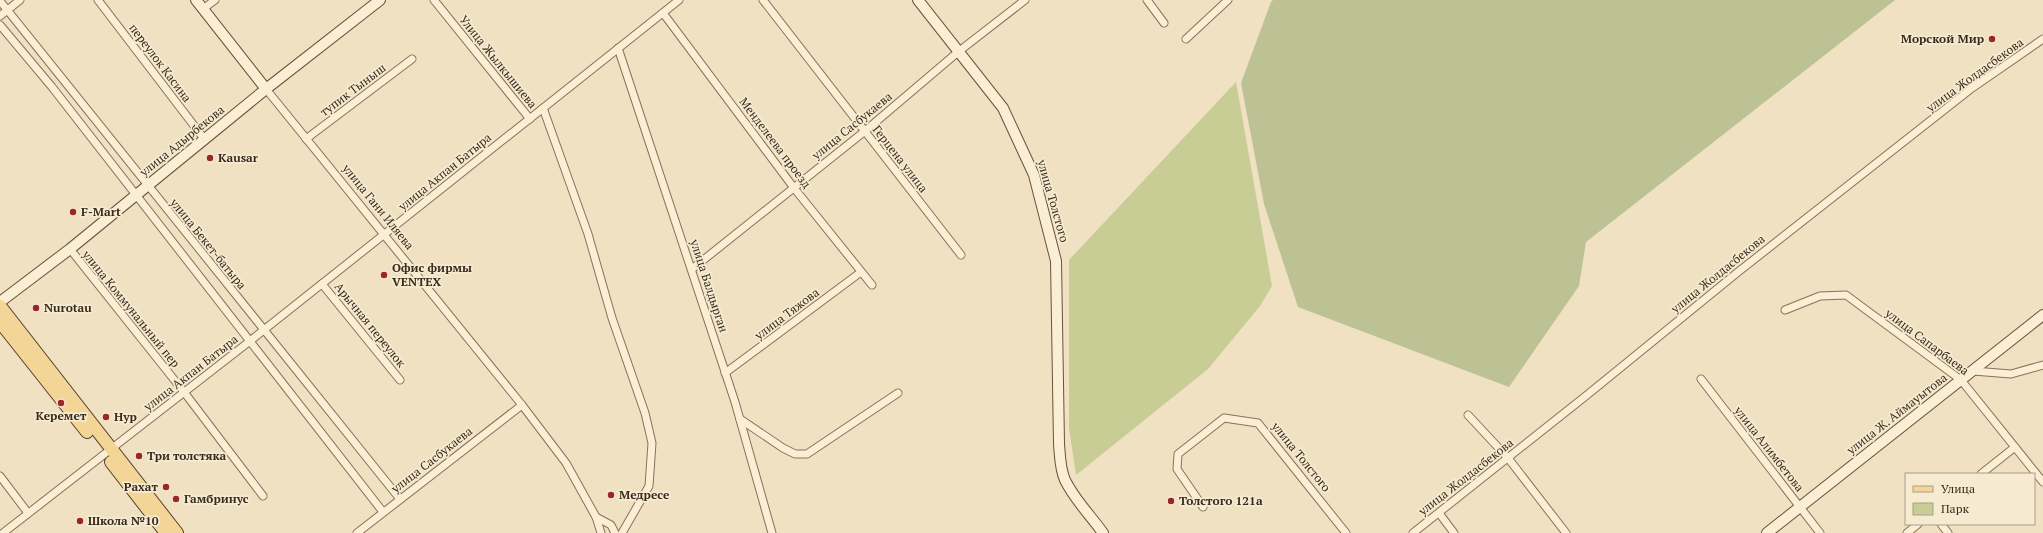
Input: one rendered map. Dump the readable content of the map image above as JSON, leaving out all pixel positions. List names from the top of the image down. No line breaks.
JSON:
{"streets":{"street":["Улица Жылкышиева","переулок Касина","улица Жолдасбекова","тупик Тыныш","улица Сасбукаева","улица Адырбекова","Менделеева проезд","Герцена улица","улица Акпан Батыра","улица Толстого","улица Гани Иляева","улица Бекет-батыра","улица Балдырган","улица Коммунальный пер","улица Тяжова","Арычная переулок","улица Сапарбаева","улица Ж. Аймауытова","улица Алимбетова"]},"crossings":[["Улица Жылкышиева","улица Акпан Батыра"],["переулок Касина","улица Адырбекова"],["тупик Тыныш","улица Гани Иляева"],["улица Сасбукаева","Менделеева проезд"],["улица Сасбукаева","Герцена улица"],["улица Сасбукаева","улица Толстого"],["улица Сасбукаева","улица Гани Иляева"],["улица Сасбукаева","улица Бекет-батыра"],["улица Сасбукаева","улица Балдырган"],["улица Адырбекова","улица Гани Иляева"],["улица Адырбекова","улица Бекет-батыра"],["улица Адырбекова","улица Коммунальный пер"],["Менделеева проезд","улица Акпан Батыра"],["Менделеева проезд","улица Тяжова"],["улица Акпан Батыра","улица Гани Иляева"],["улица Акпан Батыра","улица Бекет-батыра"],["улица Акпан Батыра","улица Балдырган"],["улица Акпан Батыра","улица Коммунальный пер"],["улица Акпан Батыра","Арычная переулок"],["улица Балдырган","улица Тяжова"],["улица Сапарбаева","улица Ж. Аймауытова"],["улица Ж. Аймауытова","улица Алимбетова"]],"places":["Морской Мир","Kausar","F-Mart","Офис фирмы VENTEX","Nurotau","Керемет","Нур","Три толстяка","Рахат","Медресе","Гамбринус","Толстого 121а","Школа №10"],"legend":["Улица","Парк"]}
